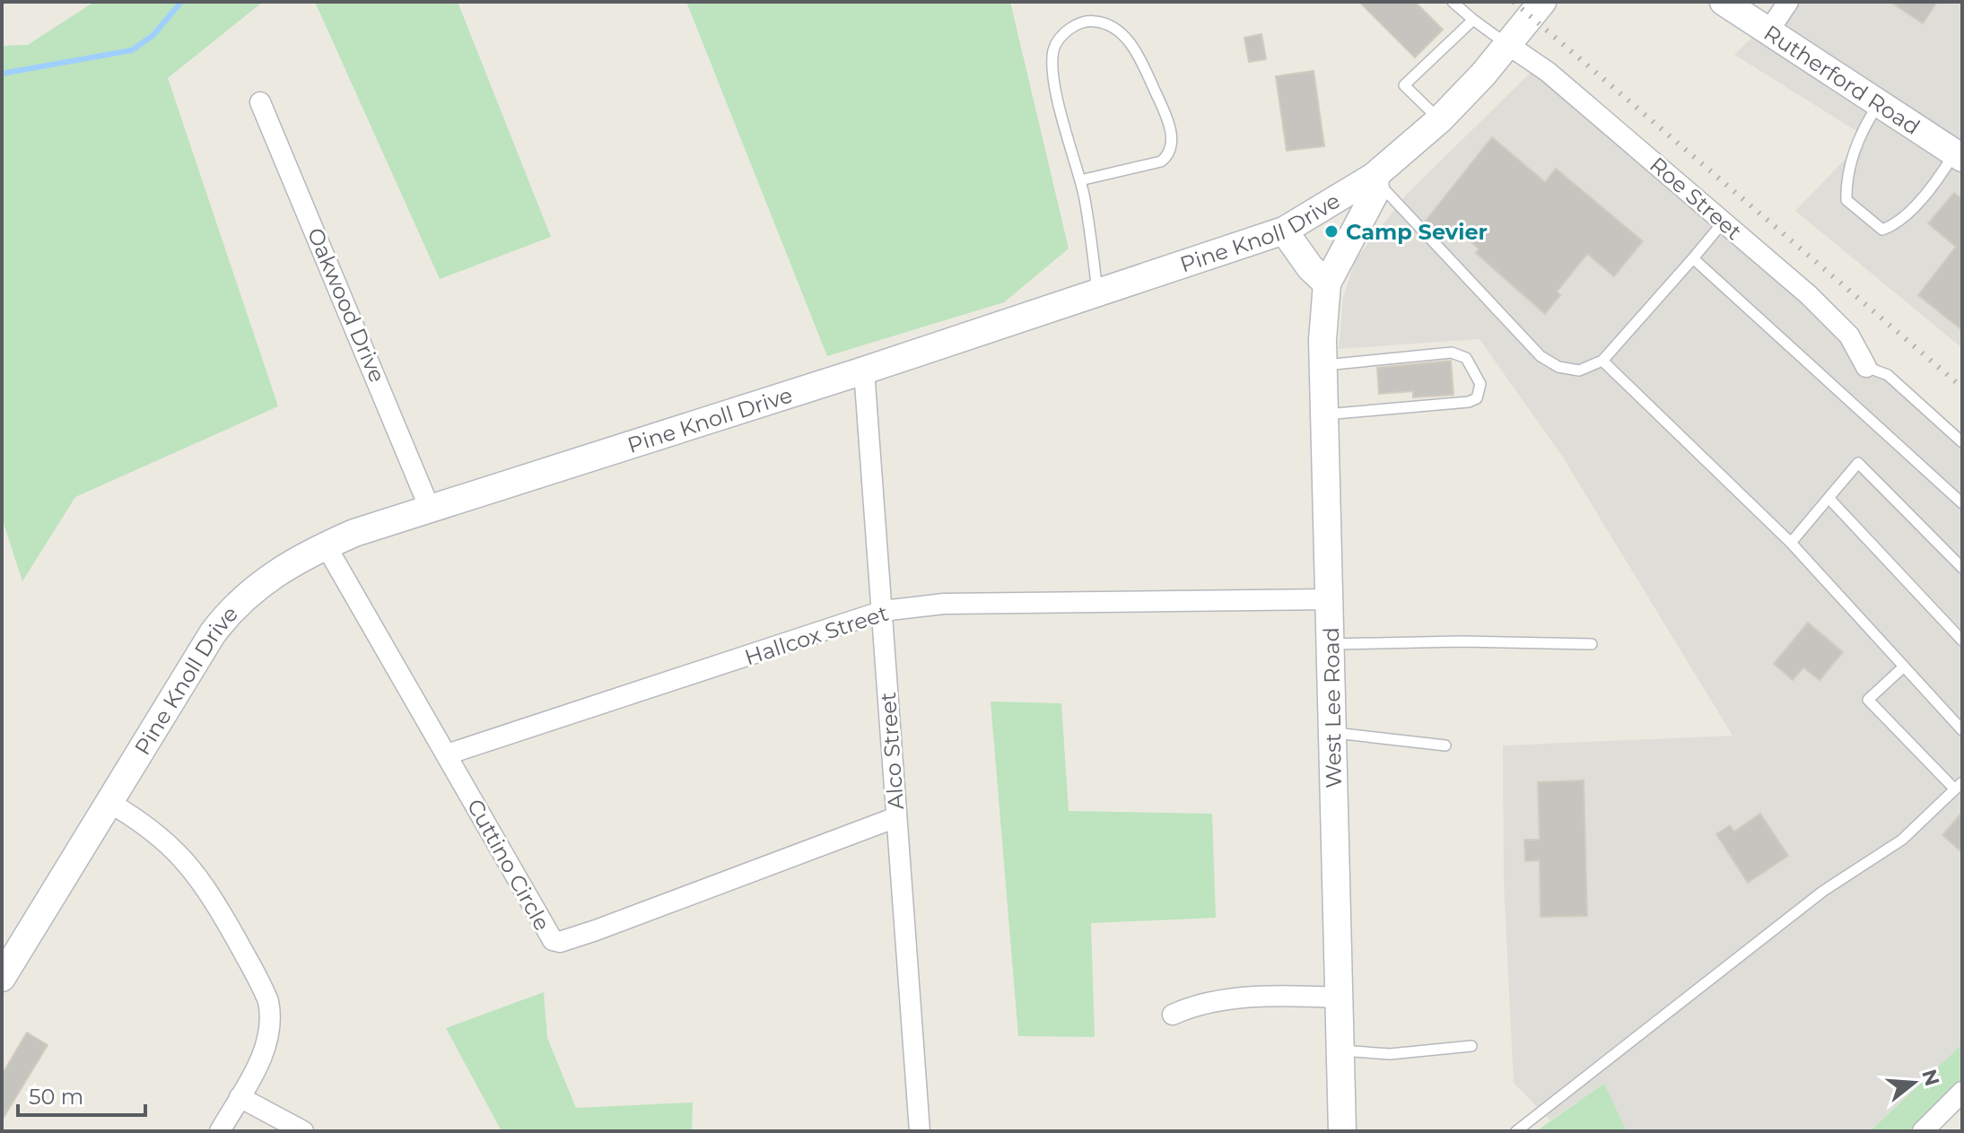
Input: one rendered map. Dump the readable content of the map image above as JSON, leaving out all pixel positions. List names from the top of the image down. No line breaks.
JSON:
{"streets":{"street":["Rutherford Road","Roe Street","Pine Knoll Drive","Oakwood Drive","Hallcox Street","West Lee Road","Alco Street","Cuttino Circle"]},"crossings":[["Roe Street","Pine Knoll Drive"],["Pine Knoll Drive","Oakwood Drive"],["Pine Knoll Drive","West Lee Road"],["Pine Knoll Drive","Alco Street"],["Pine Knoll Drive","Cuttino Circle"],["Hallcox Street","West Lee Road"],["Hallcox Street","Alco Street"],["Hallcox Street","Cuttino Circle"],["Alco Street","Cuttino Circle"]],"places":["Camp Sevier"],"scale_bar":"50 m","north":"right"}
